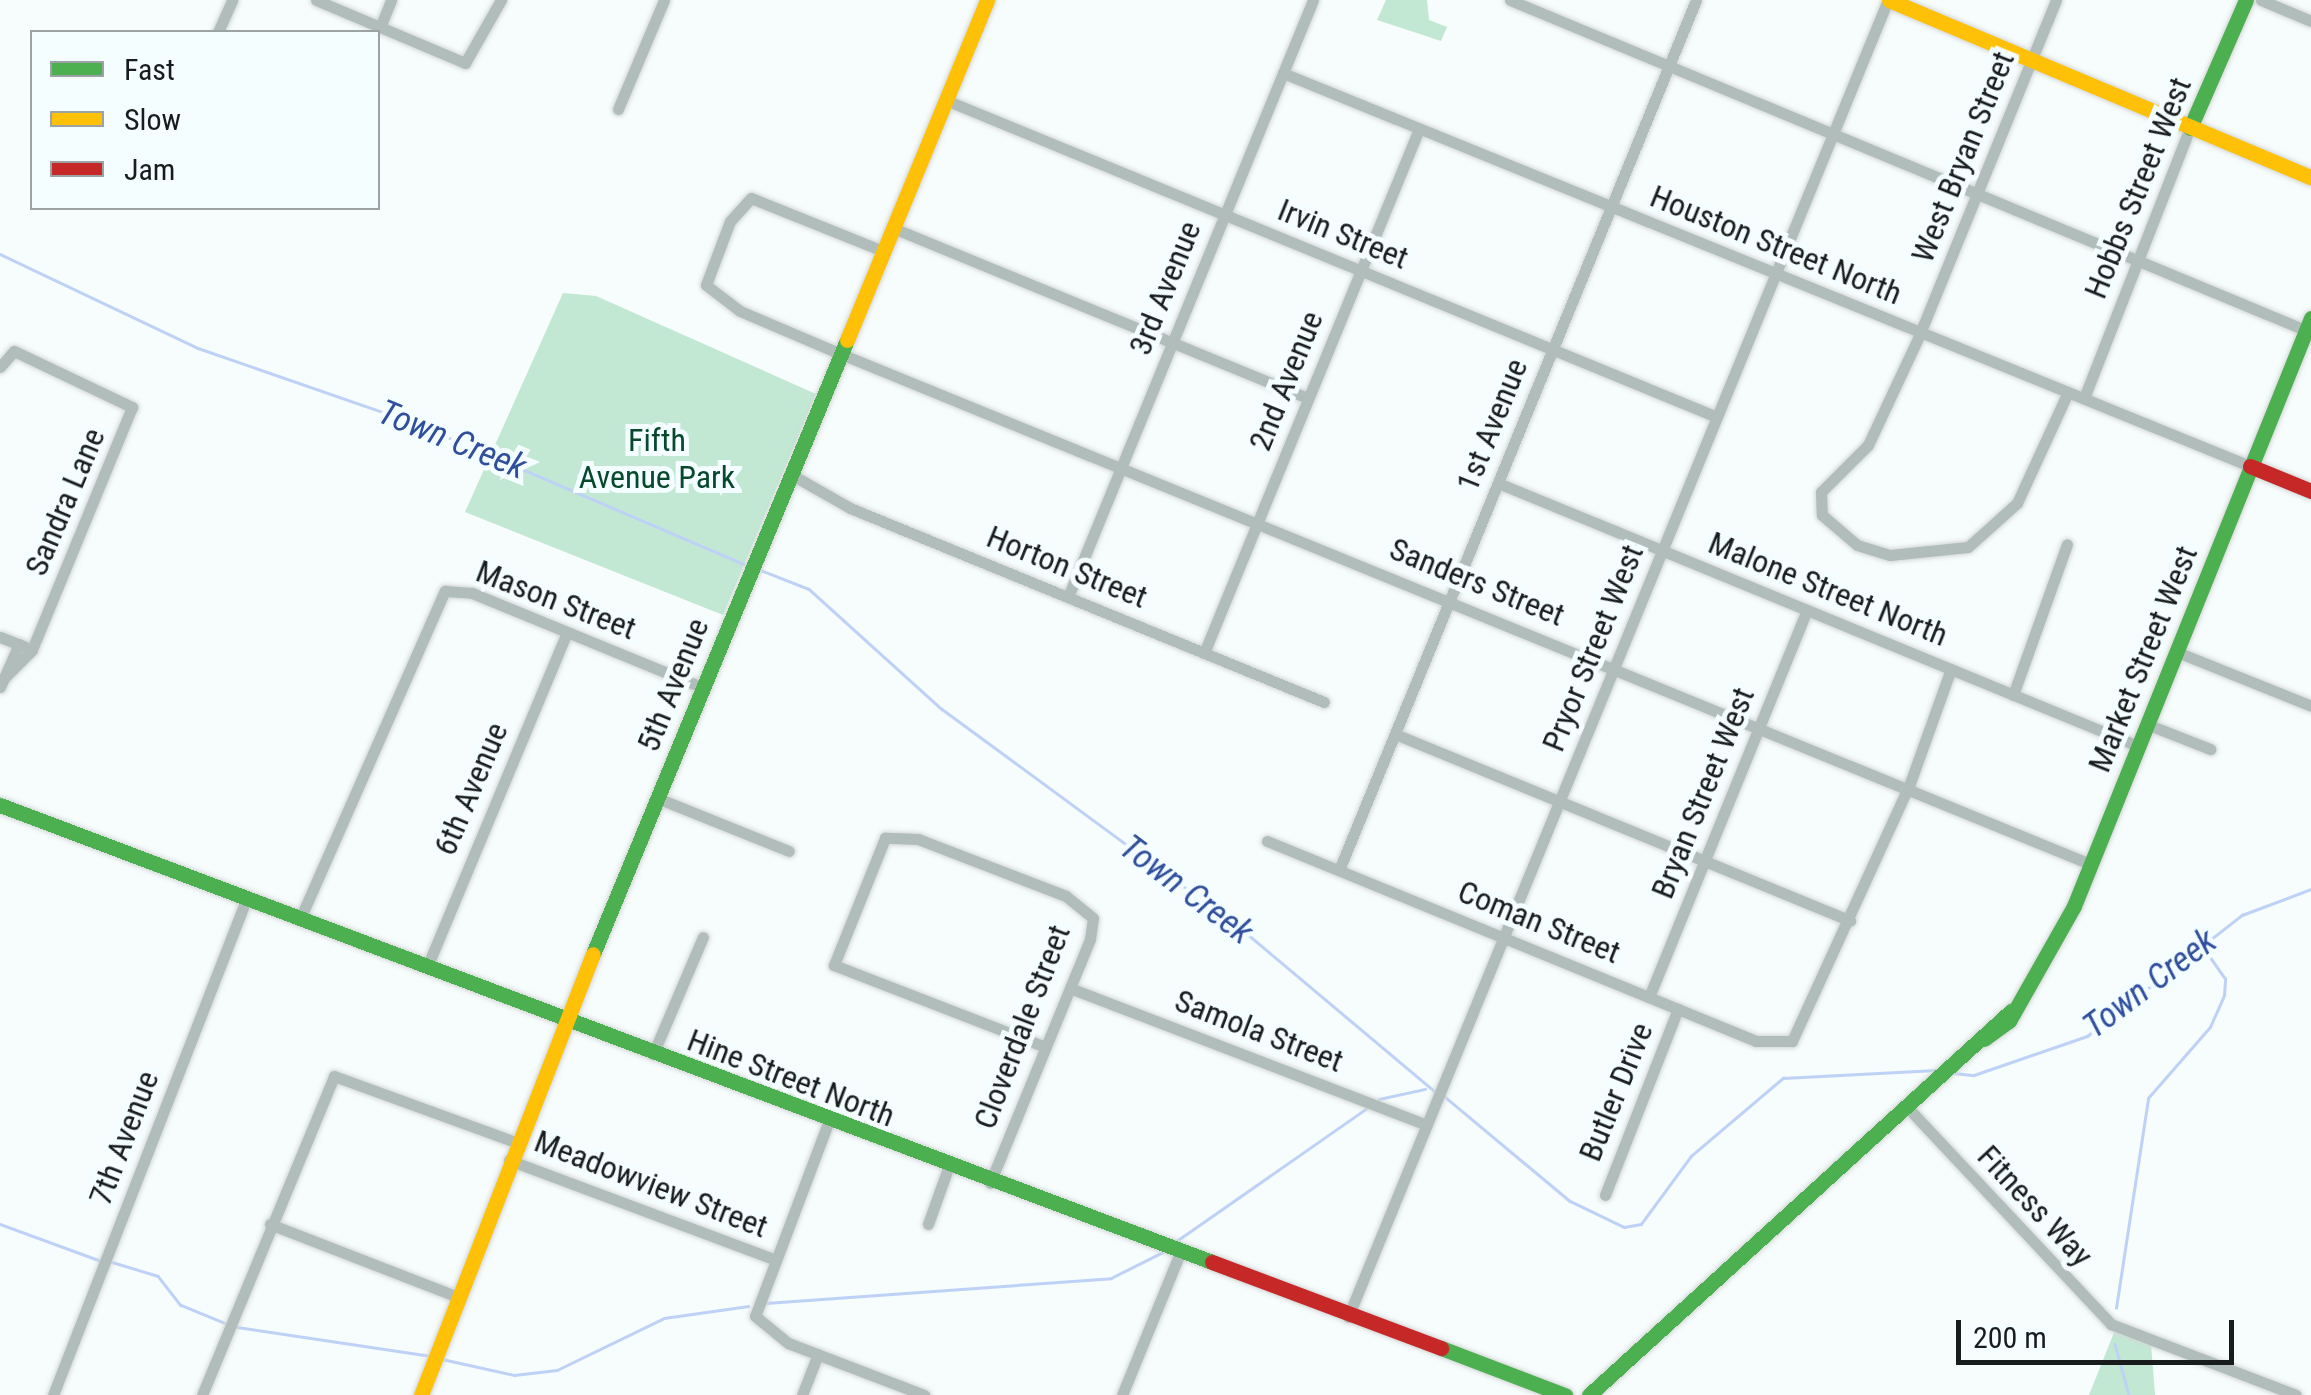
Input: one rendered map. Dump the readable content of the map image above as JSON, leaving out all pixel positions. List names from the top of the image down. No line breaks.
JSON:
{"streets":{"street":["West Bryan Street","Hobbs Street West","Irvin Street","Houston Street North","3rd Avenue","2nd Avenue","1st Avenue","Sandra Lane","Horton Street","Sanders Street","Malone Street North","Mason Street","Pryor Street West","Market Street West","5th Avenue","6th Avenue","Bryan Street West","Coman Street","Cloverdale Street","Samola Street","Hine Street North","Butler Drive","7th Avenue","Meadowview Street","Fitness Way"]},"crossings":[["West Bryan Street","Houston Street North"],["Hobbs Street West","Houston Street North"],["Irvin Street","3rd Avenue"],["Irvin Street","2nd Avenue"],["Irvin Street","1st Avenue"],["Irvin Street","Pryor Street West"],["Irvin Street","5th Avenue"],["Houston Street North","3rd Avenue"],["Houston Street North","2nd Avenue"],["Houston Street North","1st Avenue"],["Houston Street North","Pryor Street West"],["Houston Street North","Market Street West"],["3rd Avenue","Horton Street"],["3rd Avenue","Sanders Street"],["2nd Avenue","Horton Street"],["2nd Avenue","Sanders Street"],["1st Avenue","Sanders Street"],["1st Avenue","Malone Street North"],["1st Avenue","Coman Street"],["Horton Street","5th Avenue"],["Sanders Street","Pryor Street West"],["Sanders Street","Market Street West"],["Sanders Street","5th Avenue"],["Sanders Street","Bryan Street West"],["Malone Street North","Pryor Street West"],["Malone Street North","Market Street West"],["Malone Street North","Bryan Street West"],["Mason Street","5th Avenue"],["Mason Street","6th Avenue"],["Mason Street","Hine Street North"],["Pryor Street West","Coman Street"],["Pryor Street West","Samola Street"],["Pryor Street West","Hine Street North"],["Market Street West","Fitness Way"],["5th Avenue","Hine Street North"],["5th Avenue","Meadowview Street"],["6th Avenue","Hine Street North"],["Bryan Street West","Coman Street"],["Coman Street","Butler Drive"],["Cloverdale Street","Samola Street"],["Cloverdale Street","Hine Street North"],["Hine Street North","7th Avenue"]],"water":["Town Creek"],"parks":["Fifth Avenue Park"],"legend":["Fast","Slow","Jam"],"scale_bar":"200 m"}
